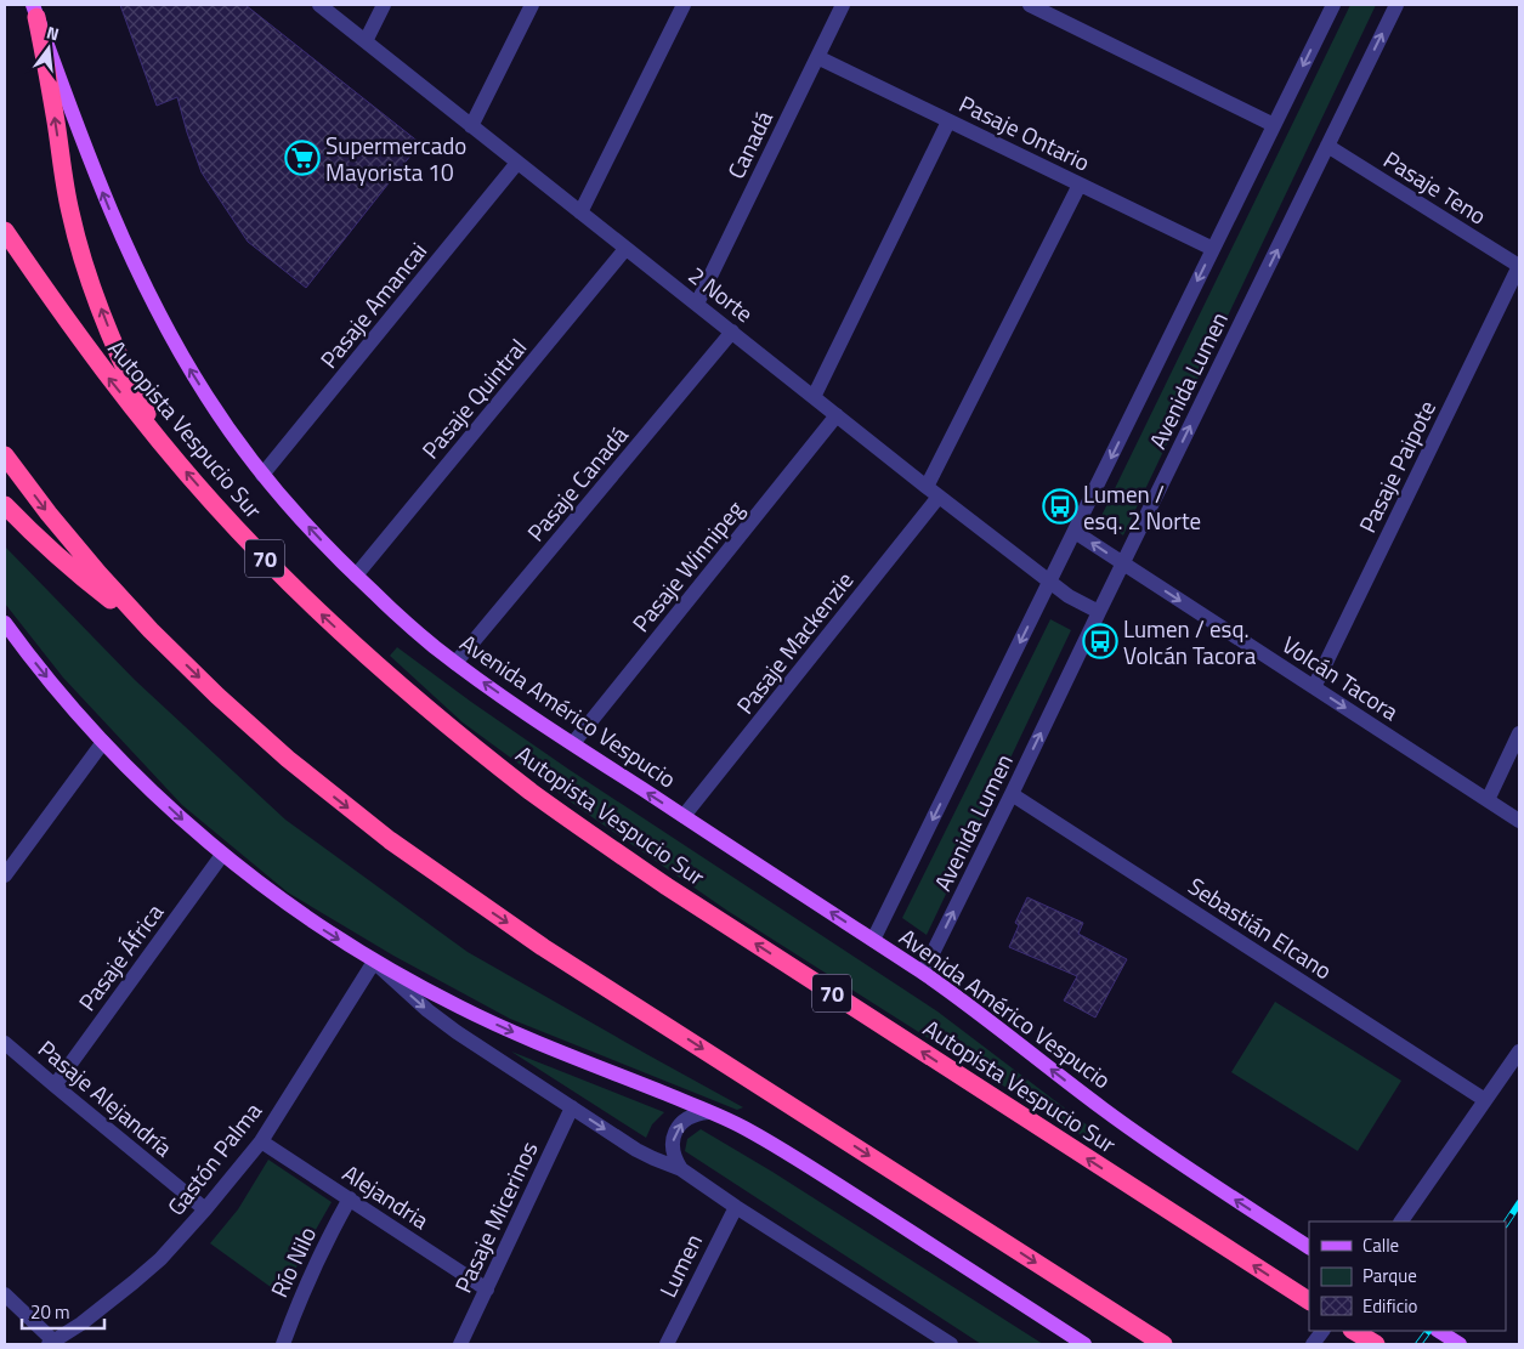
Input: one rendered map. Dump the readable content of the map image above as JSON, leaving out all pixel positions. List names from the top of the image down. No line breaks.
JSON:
{"streets":{"highway":["Autopista Vespucio Sur","70"],"main road":["Avenida Américo Vespucio"],"street":["Pasaje Ontario","Canadá","Pasaje Teno","2 Norte","Pasaje Amancai","Avenida Lumen","Pasaje Quintral","Pasaje Paipote","Pasaje Canadá","Pasaje Winnipeg","Pasaje Mackenzie","Volcán Tacora","Sebastián Elcano","Pasaje África","Pasaje Alejandría","Gastón Palma","Alejandria","Pasaje Micerinos","Río Nilo","Lumen"]},"crossings":[["Pasaje Ontario","Canadá"],["Pasaje Ontario","Avenida Lumen"],["Pasaje Ontario","Pasaje Mackenzie"],["Canadá","2 Norte"],["Pasaje Teno","Avenida Lumen"],["Pasaje Teno","Pasaje Paipote"],["2 Norte","Pasaje Amancai"],["2 Norte","Avenida Lumen"],["2 Norte","Pasaje Quintral"],["2 Norte","Pasaje Canadá"],["2 Norte","Pasaje Winnipeg"],["2 Norte","Pasaje Mackenzie"],["Pasaje Amancai","Avenida Américo Vespucio"],["Avenida Lumen","Volcán Tacora"],["Avenida Lumen","Avenida Américo Vespucio"],["Avenida Lumen","Sebastián Elcano"],["Pasaje Quintral","Avenida Américo Vespucio"],["Pasaje Paipote","Volcán Tacora"],["Pasaje Canadá","Avenida Américo Vespucio"],["Pasaje Winnipeg","Avenida Américo Vespucio"],["Pasaje Mackenzie","Avenida Américo Vespucio"],["Pasaje África","Pasaje Alejandría"],["Pasaje Alejandría","Gastón Palma"],["Gastón Palma","Alejandria"],["Alejandria","Pasaje Micerinos"],["Alejandria","Río Nilo"]],"one_way":["Avenida Américo Vespucio"],"places":{"supermarket":["Supermercado Mayorista 10"],"bus stop":["Lumen / esq. 2 Norte","Lumen / esq. Volcán Tacora"]},"legend":["Calle","Parque","Edificio"],"scale_bar":"20 m","north":"top"}
